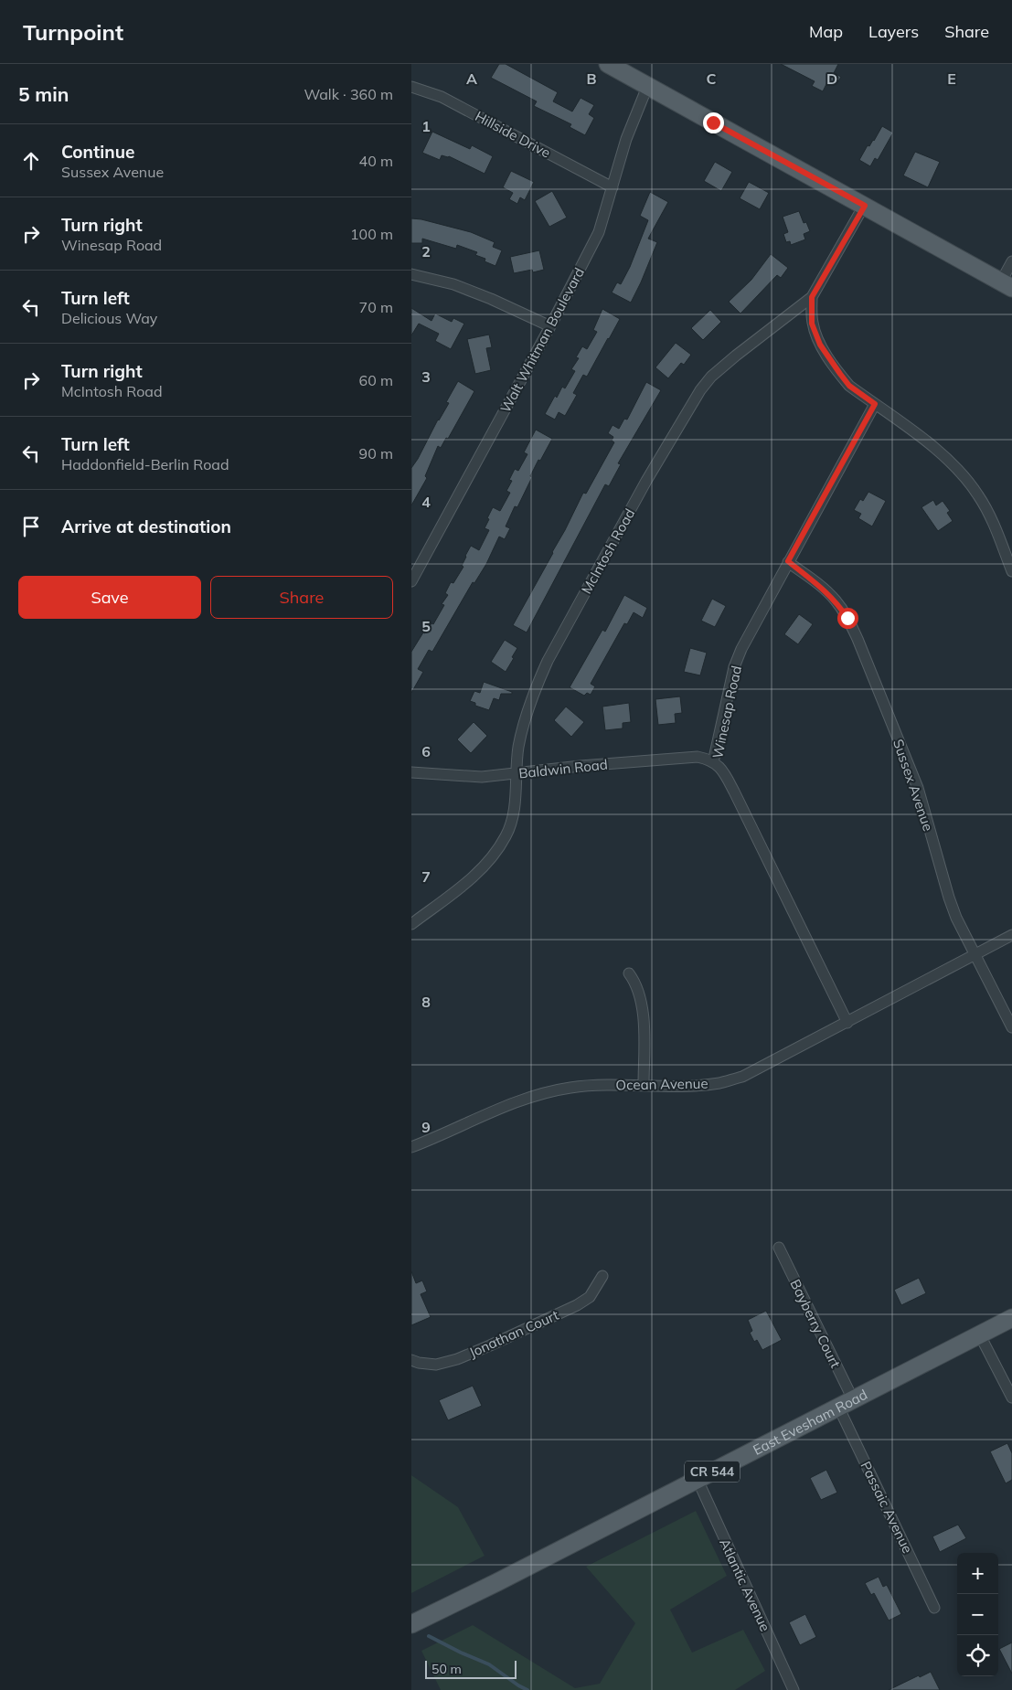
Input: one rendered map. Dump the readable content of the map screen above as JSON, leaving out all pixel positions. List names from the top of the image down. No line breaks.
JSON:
{"streets":{"main road":["East Evesham Road","CR 544"],"street":["Hillside Drive","Walt Whitman Boulevard","McIntosh Road","Winesap Road","Baldwin Road","Sussex Avenue","Ocean Avenue","Bayberry Court","Jonathan Court","Passaic Avenue","Atlantic Avenue"]},"crossings":[["Hillside Drive","Walt Whitman Boulevard"],["McIntosh Road","Baldwin Road"],["Winesap Road","Baldwin Road"],["Winesap Road","Sussex Avenue"],["Winesap Road","Ocean Avenue"],["Sussex Avenue","Ocean Avenue"],["Bayberry Court","East Evesham Road"],["Bayberry Court","Passaic Avenue"],["East Evesham Road","Passaic Avenue"],["East Evesham Road","Atlantic Avenue"]],"scale_bar":"50 m","page":{"header":"Turnpoint","nav":["Map","Layers","Share"],"heading":["5 min","Walk · 360 m"],"list":[["Continue","Sussex Avenue","40 m"],["Turn right","Winesap Road","100 m"],["Turn left","Delicious Way","70 m"],["Turn right","McIntosh Road","60 m"],["Turn left","Haddonfield-Berlin Road","90 m"],"Arrive at destination"],"buttons":["Save","Share"],"map_buttons":["+","−"],"scale":"50 m"},"grid":{"columns":["A","B","C","D","E"],"rows":["1","2","3","4","5","6","7","8","9"]}}
